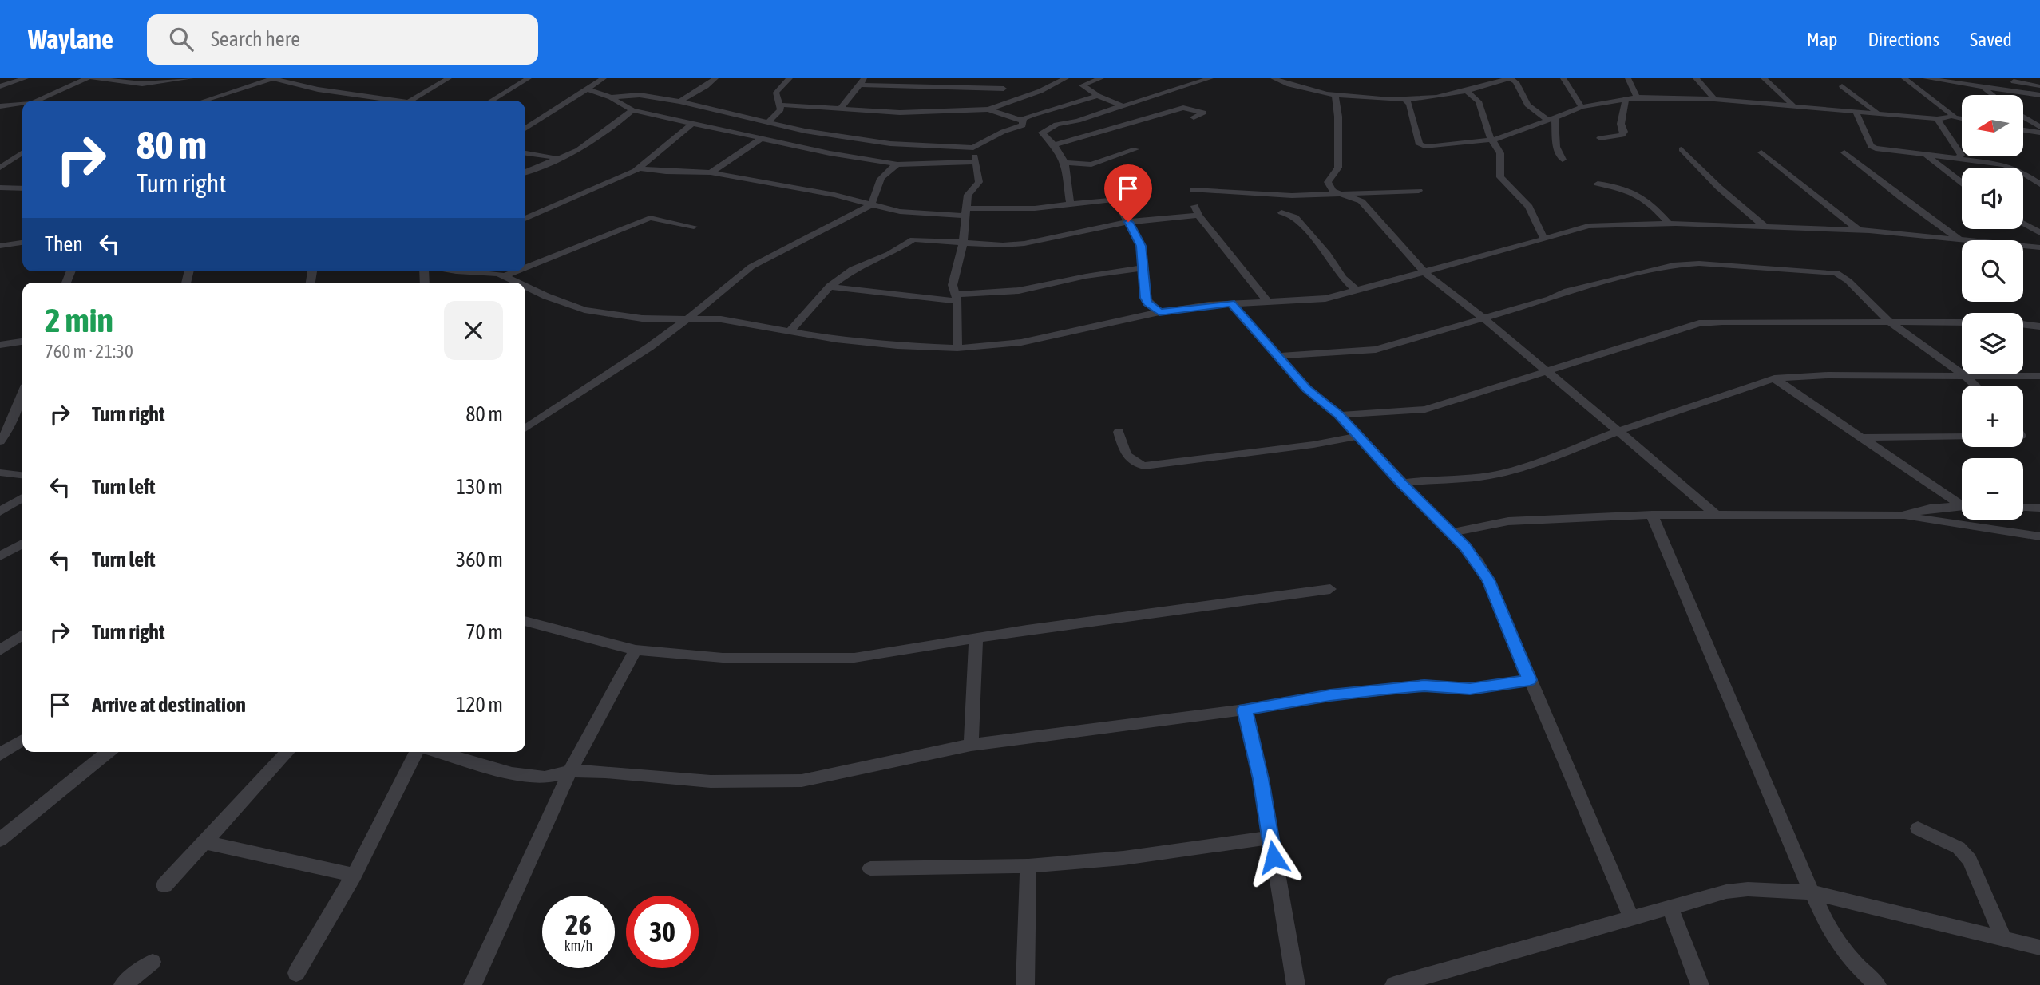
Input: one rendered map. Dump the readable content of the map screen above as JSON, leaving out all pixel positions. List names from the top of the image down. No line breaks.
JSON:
{"north":"left","page":{"header":"Waylane","search":"Search here","nav":["Map","Directions","Saved"],"map_buttons":["+","−"],"turn":["80 m","Turn right"],"then":"Then","heading":["2 min","760 m · 21:30"],"list":[{"name":"Turn right","value":"80 m"},{"name":"Turn left","value":"130 m"},{"name":"Turn left","value":"360 m"},{"name":"Turn right","value":"70 m"},{"name":"Arrive at destination","value":"120 m"}],"speed":"26 km/h","limit":"30"}}
